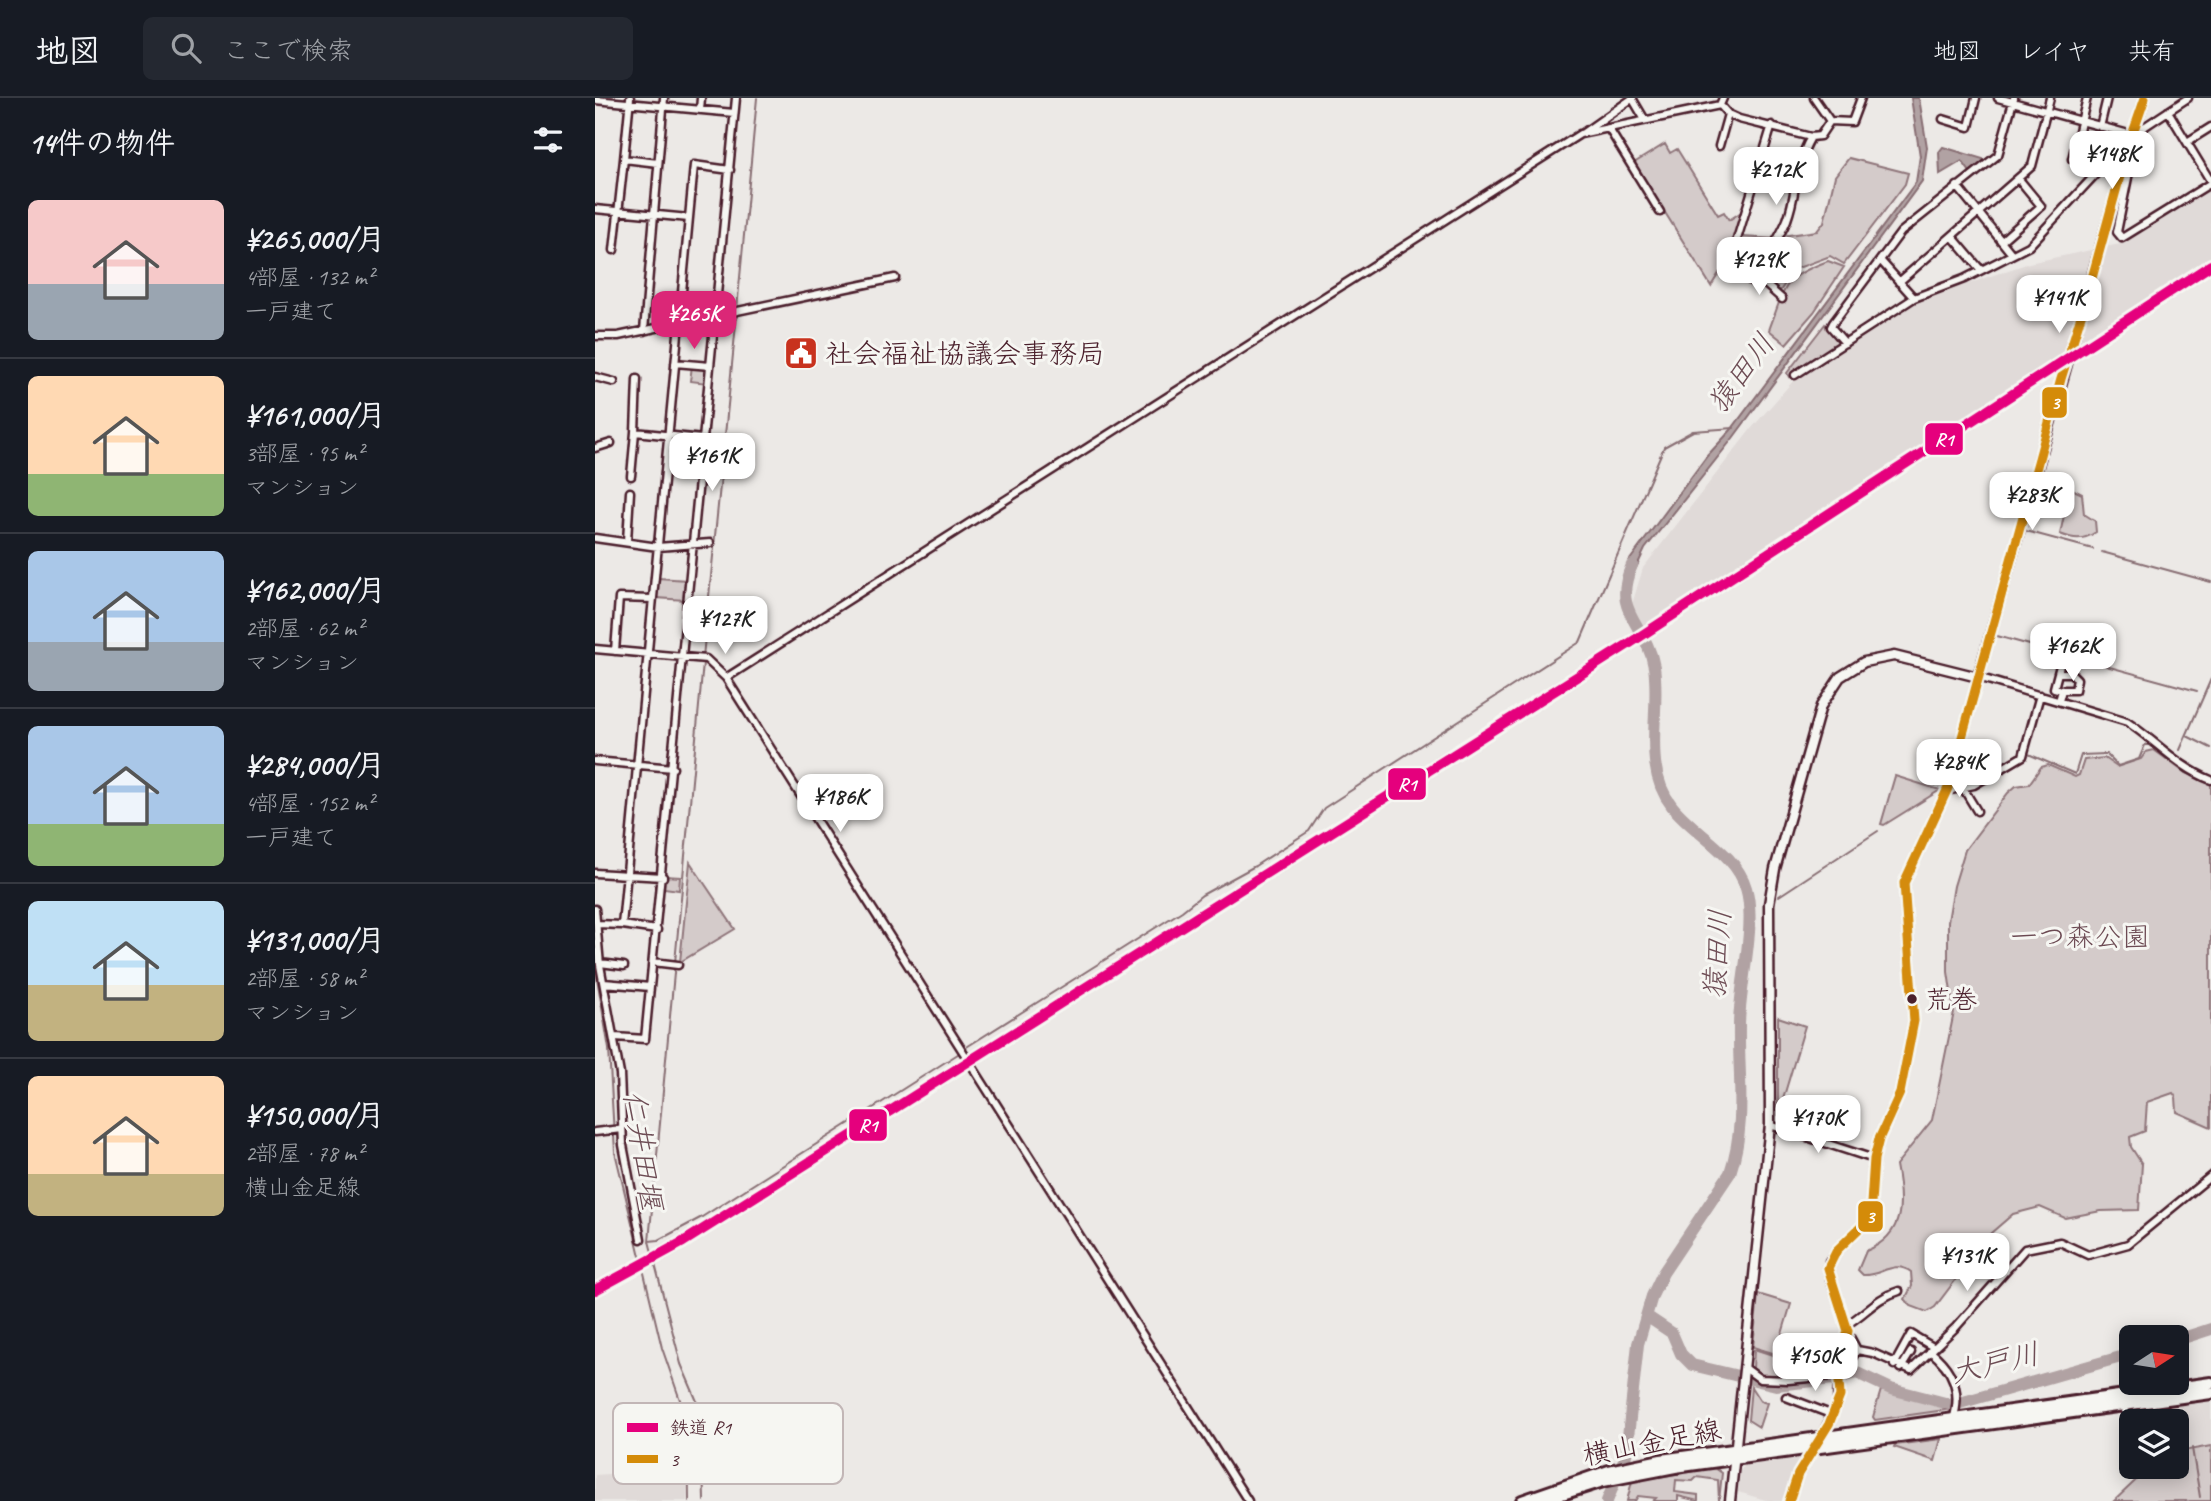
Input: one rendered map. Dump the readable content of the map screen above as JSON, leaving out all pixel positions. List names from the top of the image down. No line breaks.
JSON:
{"streets":{"main road":["横山金足線"]},"water":["猿田川","仁井田堰","大戸川"],"parks":["一つ森公園"],"places":{"public building":["社会福祉協議会事務局"],"other":["荒巻"]},"lines":["transit line 3","rail line R1"],"legend":["鉄道 R1","3"],"north":"right","page":{"header":"地図","search":"ここで検索","nav":["地図","レイヤ","共有"],"heading":"14件の物件","price":["¥148K","¥212K","¥129K","¥141K","¥265K","¥161K","¥283K","¥127K","¥162K","¥284K","¥186K","¥170K","¥131K","¥150K"],"list":[{"name":"¥265,000/月","note":"4部屋 · 132 m² · 一戸建て"},{"name":"¥161,000/月","note":"3部屋 · 95 m² · マンション"},{"name":"¥162,000/月","note":"2部屋 · 62 m² · マンション"},{"name":"¥284,000/月","note":"4部屋 · 152 m² · 一戸建て"},{"name":"¥131,000/月","note":"2部屋 · 58 m² · マンション"},{"name":"¥150,000/月","note":"2部屋 · 78 m² · 横山金足線"}]}}
